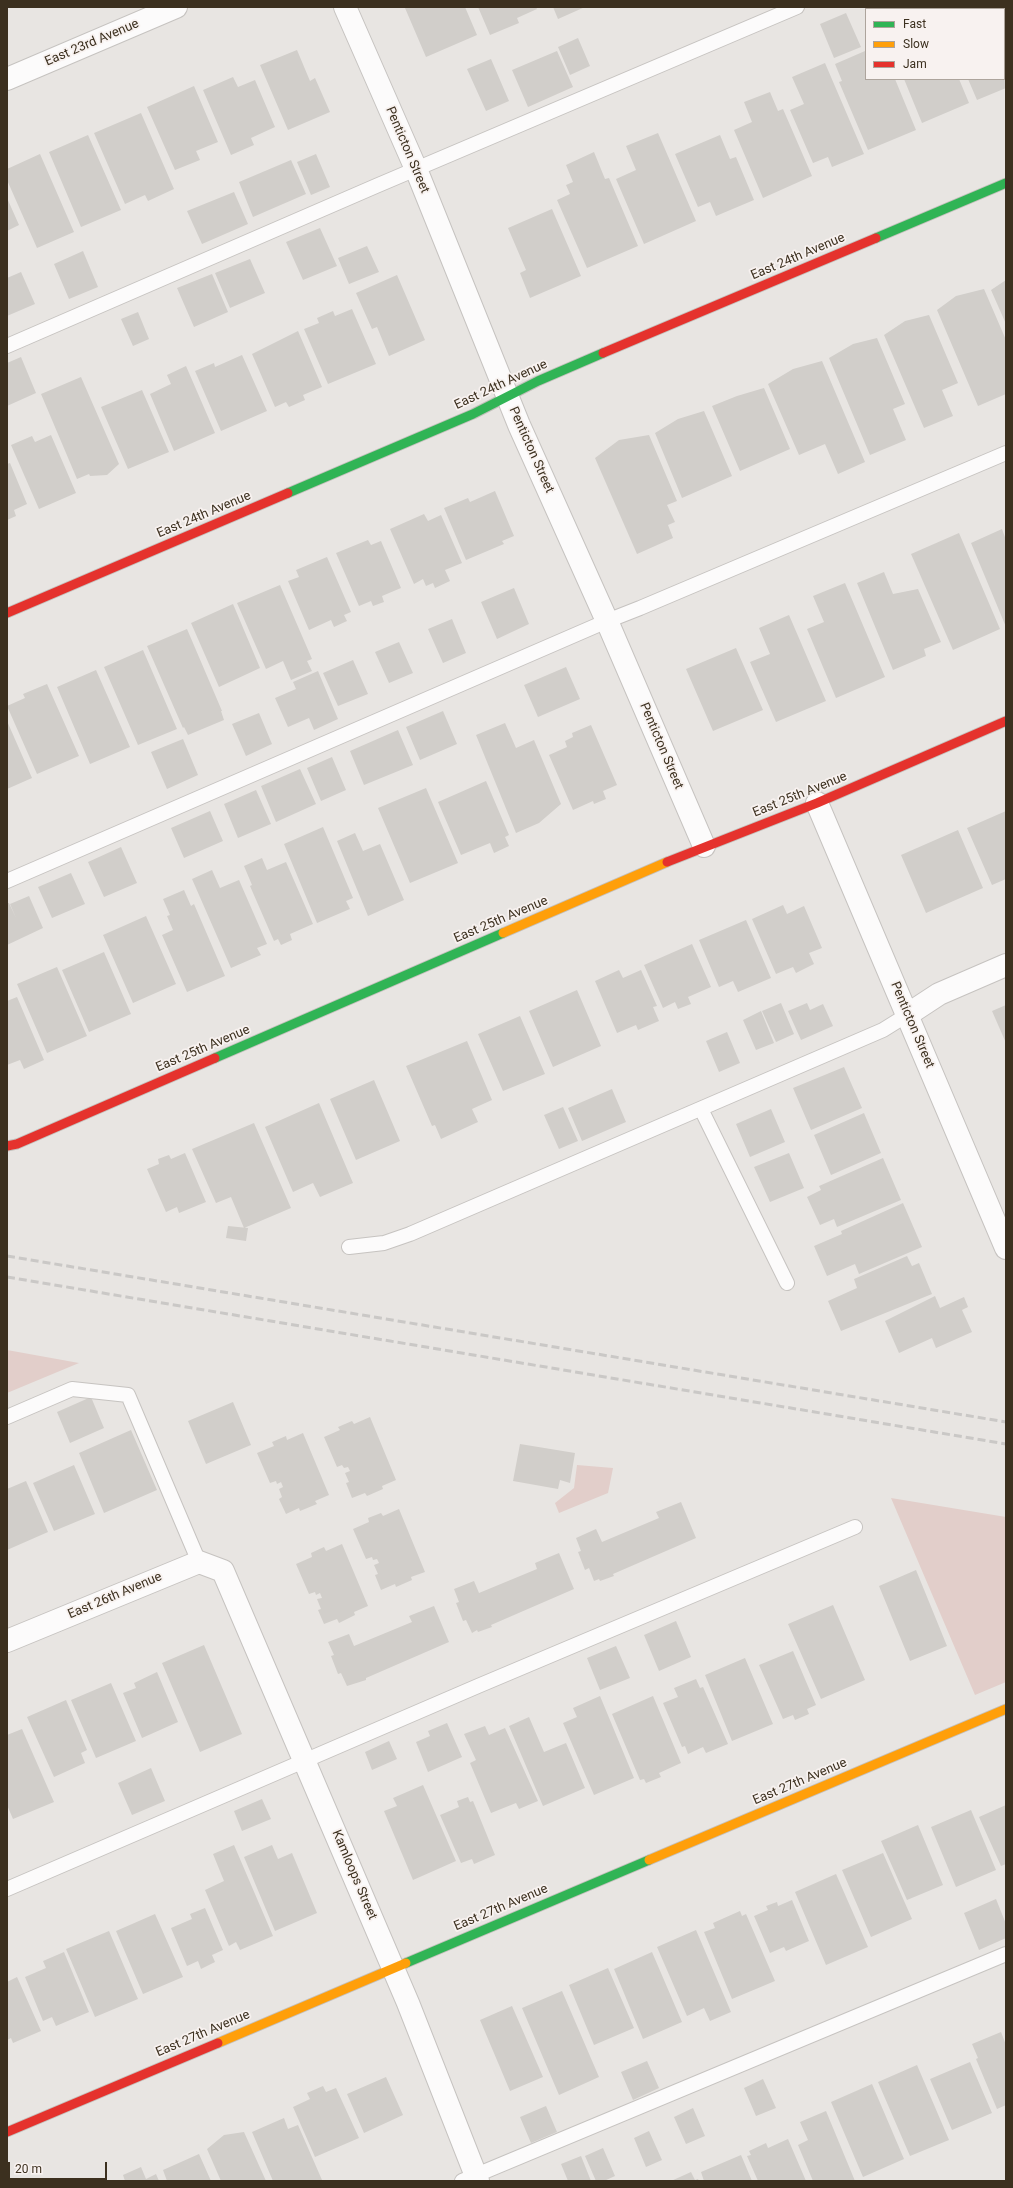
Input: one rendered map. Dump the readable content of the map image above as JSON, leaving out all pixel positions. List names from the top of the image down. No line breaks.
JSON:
{"streets":{"street":["East 23rd Avenue","Penticton Street","East 24th Avenue","East 25th Avenue","East 26th Avenue","East 27th Avenue","Kamloops Street"]},"crossings":[["Penticton Street","East 24th Avenue"],["Penticton Street","East 25th Avenue"],["East 26th Avenue","Kamloops Street"],["East 27th Avenue","Kamloops Street"]],"legend":["Fast","Slow","Jam"],"scale_bar":"20 m"}
